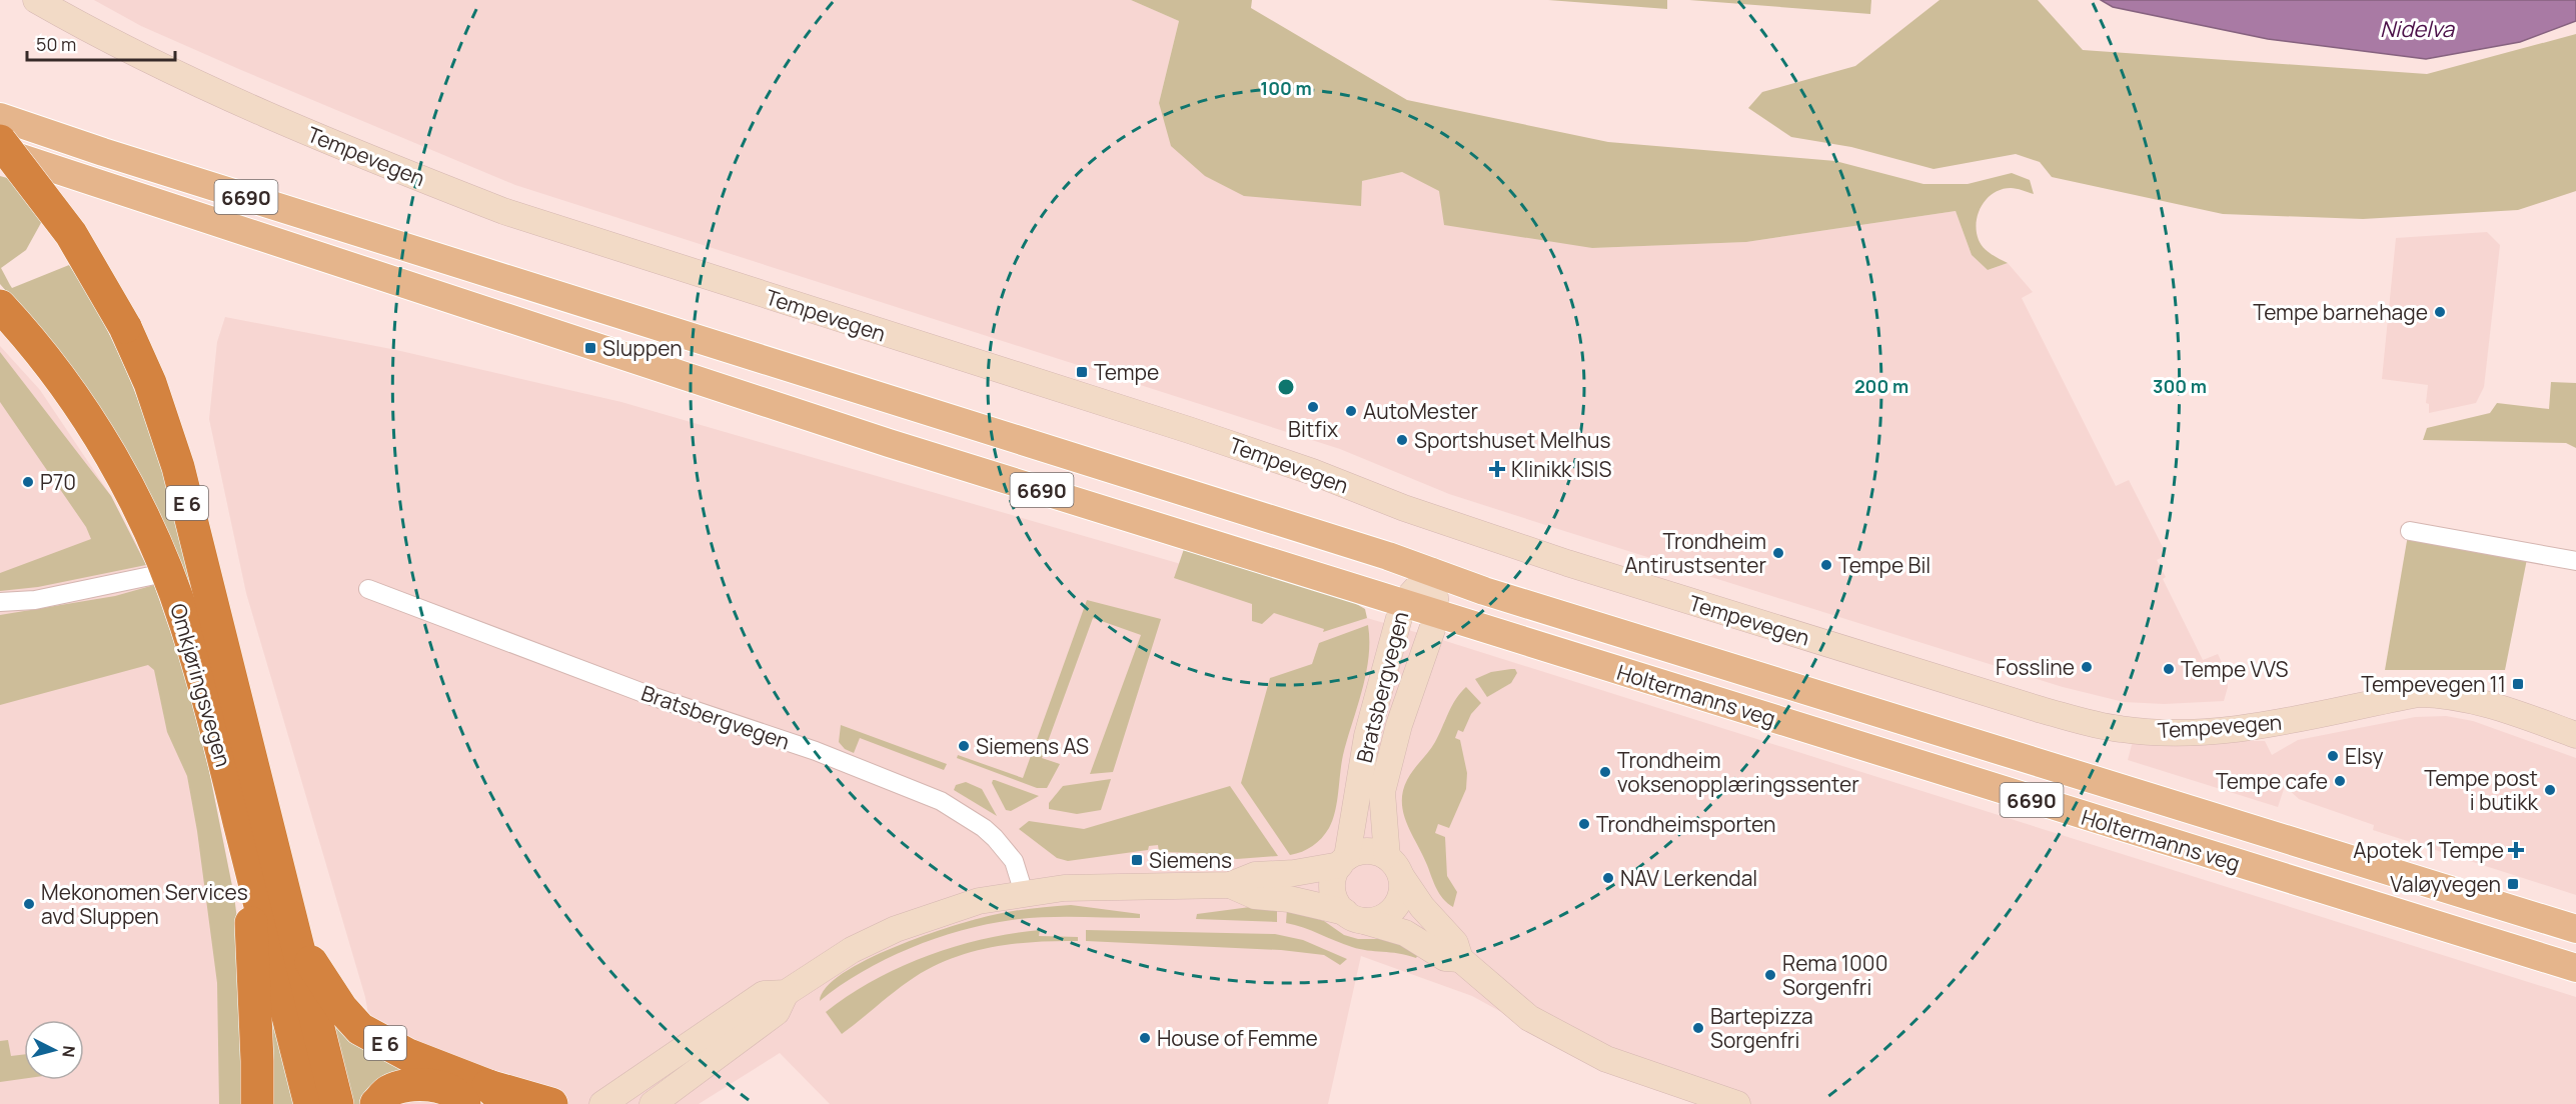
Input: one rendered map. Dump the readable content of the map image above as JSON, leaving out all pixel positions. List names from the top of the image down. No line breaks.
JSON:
{"streets":{"highway":["E 6","Omkjøringsvegen"],"main road":["6690","Holtermanns veg"],"street":["Tempevegen","Bratsbergvegen"]},"crossings":[["6690","Bratsbergvegen"],["6690","Holtermanns veg"],["E 6","Omkjøringsvegen"],["Bratsbergvegen","Holtermanns veg"]],"water":["Nidelva"],"places":{"other":["Tempe barnehage","Bitfix","AutoMester","Sportshuset Melhus","P70","Trondheim Antirustsenter","Tempe Bil","Fossline","Tempe VVS","Siemens AS","Elsy","Trondheim voksenopplæringssenter","Tempe cafe","Tempe post i butikk","Trondheimsporten","NAV Lerkendal","Mekonomen Services avd Sluppen","Rema 1000 Sorgenfri","Bartepizza Sorgenfri","House of Femme"],"transit":["Sluppen","Tempe","Tempevegen 11","Siemens","Valøyvegen"],"health":["Klinikk ISIS","Apotek 1 Tempe"]},"scale_bar":"50 m","north":"right","rings":["100 m","200 m","300 m"]}
